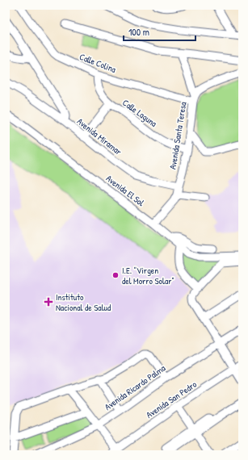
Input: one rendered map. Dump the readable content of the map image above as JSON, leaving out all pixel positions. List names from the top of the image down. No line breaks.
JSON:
{"streets":{"street":["Calle Colina","Calle Laguna","Avenida Santa Teresa","Avenida Miramar","Avenida El Sol","Avenida Ricardo Palma","Avenida San Pedro"]},"crossings":[["Calle Colina","Calle Laguna"],["Calle Colina","Avenida Santa Teresa"],["Calle Laguna","Avenida Santa Teresa"],["Avenida Santa Teresa","Avenida Miramar"],["Avenida Santa Teresa","Avenida El Sol"]],"places":{"other":["I.E. \"Virgen del Morro Solar\""],"health":["Instituto Nacional de Salud"]},"scale_bar":"100 m"}
